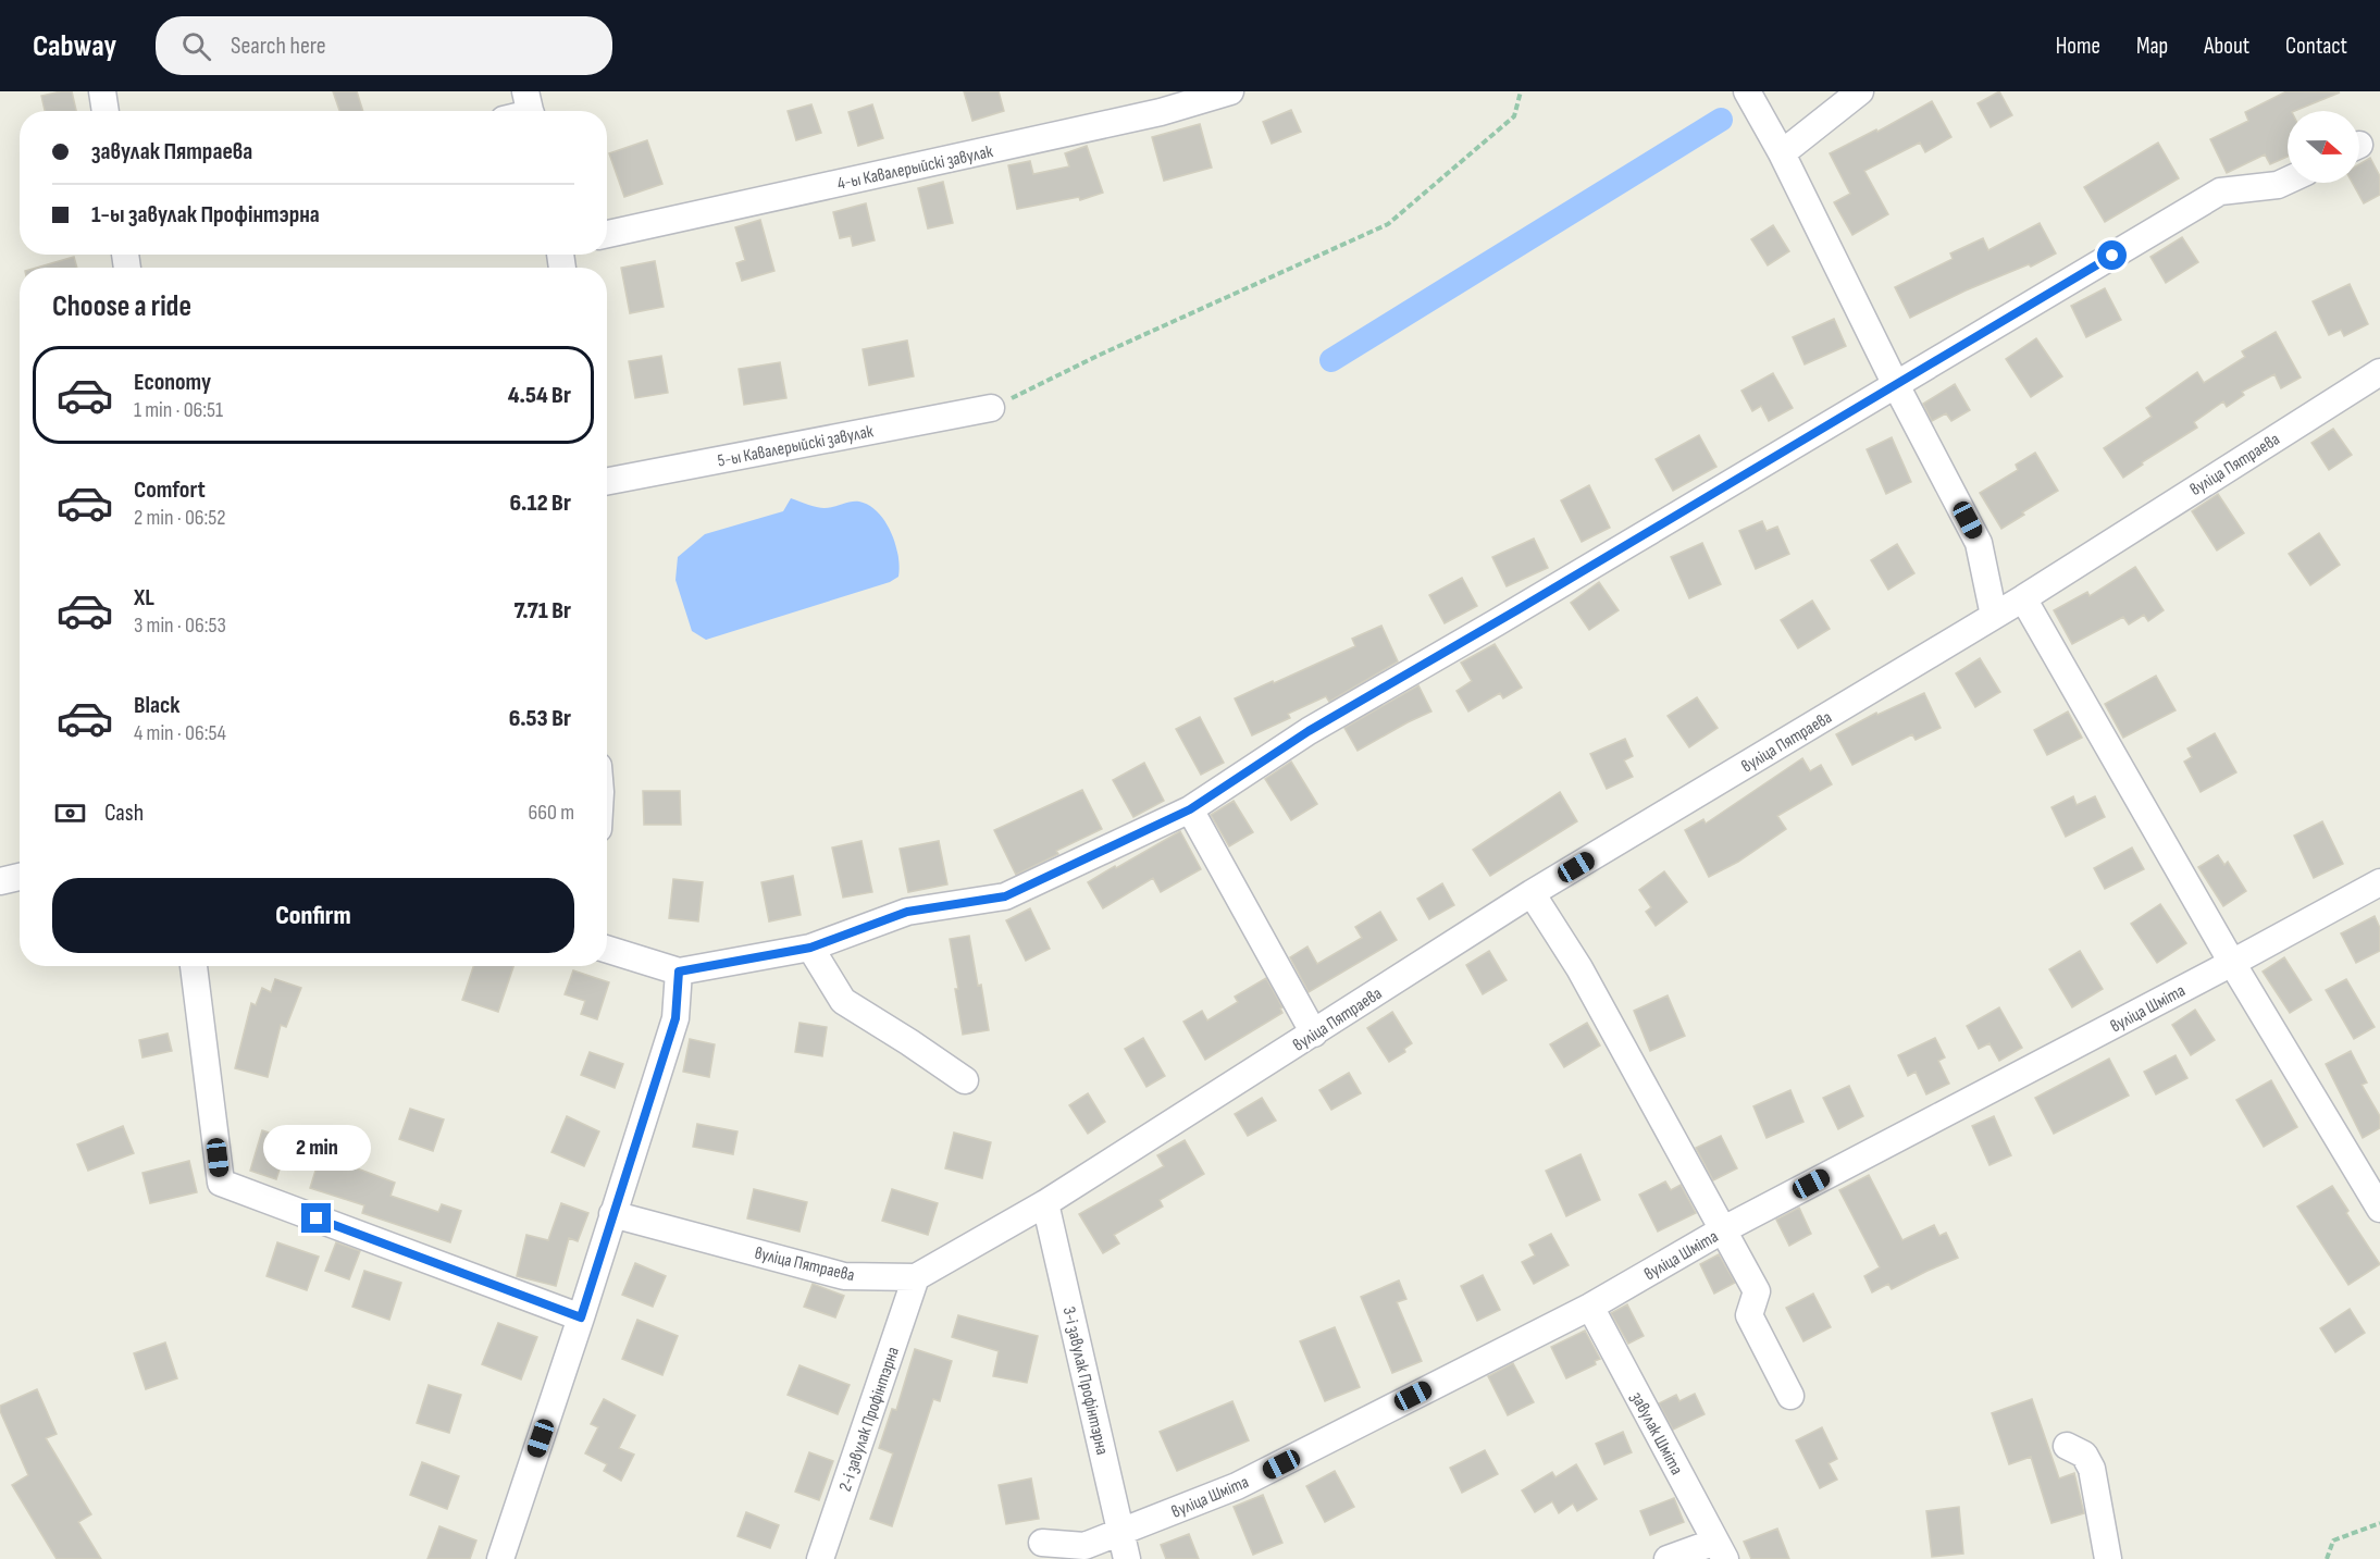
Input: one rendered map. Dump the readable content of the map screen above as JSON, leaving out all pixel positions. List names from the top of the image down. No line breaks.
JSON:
{"streets":{"street":["4-ы Кавалерыйскі завулак","5-ы Кавалерыйскі завулак","вуліца Пятраева","вуліца Шміта","3-і завулак Профінтэрна","2-і завулак Профінтэрна","завулак Шміта"]},"crossings":[["вуліца Пятраева","3-і завулак Профінтэрна"],["вуліца Пятраева","2-і завулак Профінтэрна"],["вуліца Шміта","3-і завулак Профінтэрна"],["вуліца Шміта","завулак Шміта"]],"north":"right","page":{"header":"Cabway","search":"Search here","nav":["Home","Map","About","Contact"],"banner":["завулак Пятраева","1-ы завулак Профінтэрна"],"heading":"Choose a ride","list":[{"name":"Economy","note":"1 min · 06:51","value":"4.54 Br"},{"name":"Comfort","note":"2 min · 06:52","value":"6.12 Br"},{"name":"XL","note":"3 min · 06:53","value":"7.71 Br"},{"name":"Black","note":"4 min · 06:54","value":"6.53 Br"}],"pay":["Cash","660 m"],"buttons":"Confirm","bubble":"2 min"}}
